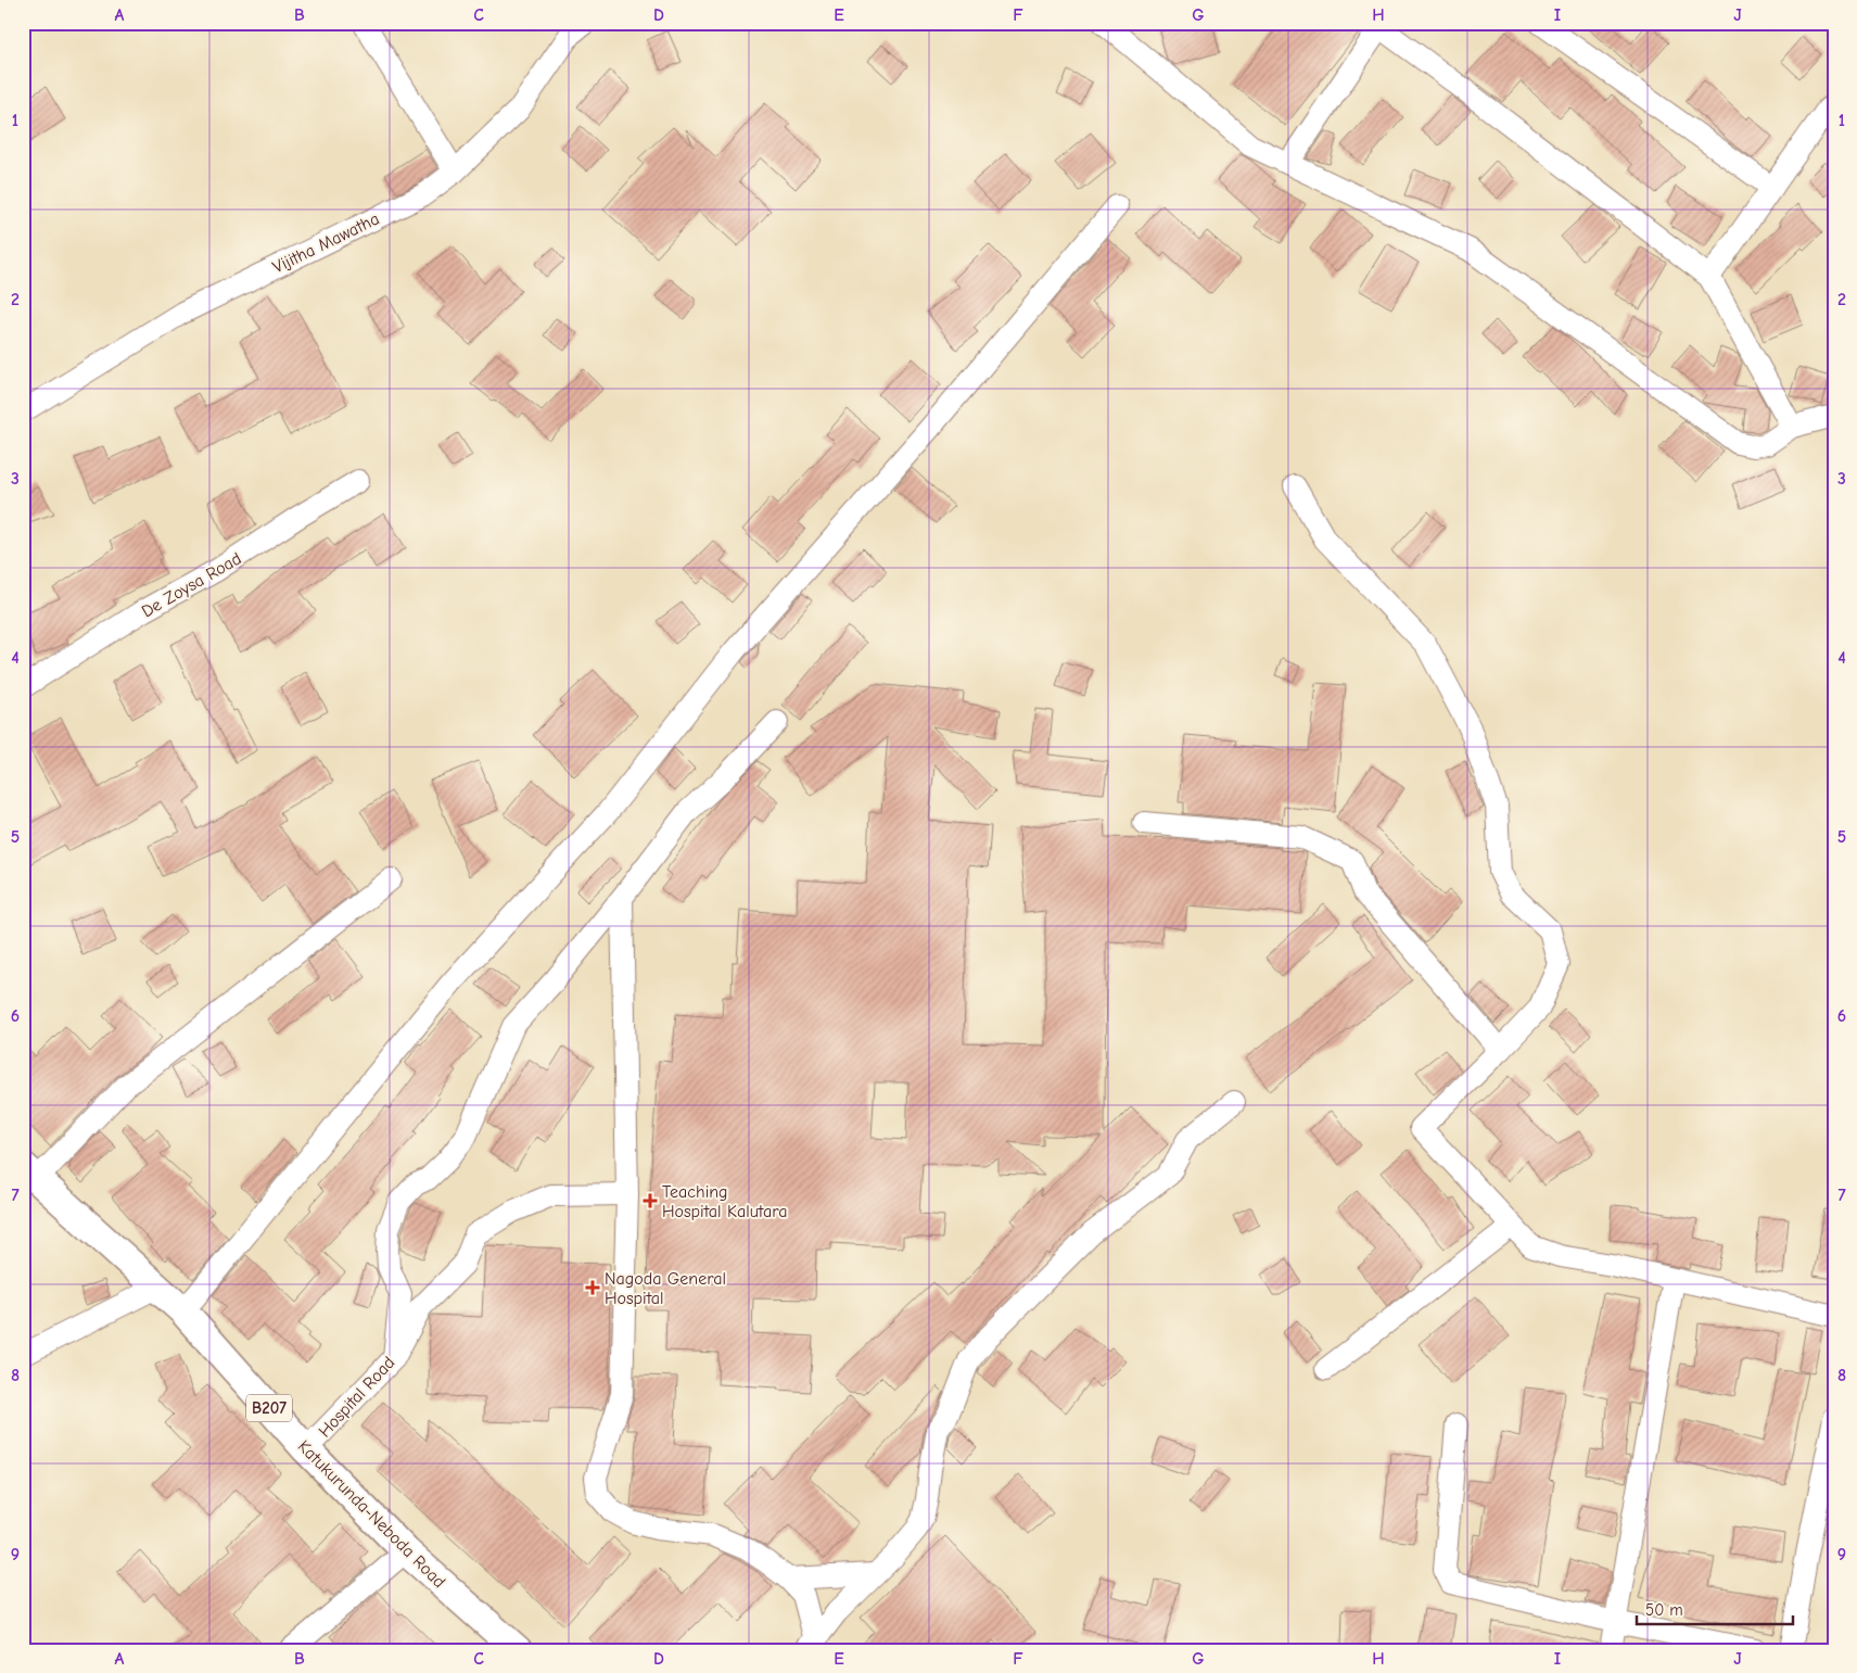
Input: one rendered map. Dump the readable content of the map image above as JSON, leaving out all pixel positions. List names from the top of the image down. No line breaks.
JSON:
{"streets":{"main road":["B207","Katukurunda-Neboda Road"],"street":["Vijitha Mawatha","De Zoysa Road","Hospital Road"]},"crossings":[["Hospital Road","Katukurunda-Neboda Road"]],"places":{"health":["Teaching Hospital Kalutara","Nagoda General Hospital"]},"scale_bar":"50 m","grid":{"columns":["A","B","C","D","E","F","G","H","I","J"],"rows":["1","2","3","4","5","6","7","8","9"]}}
